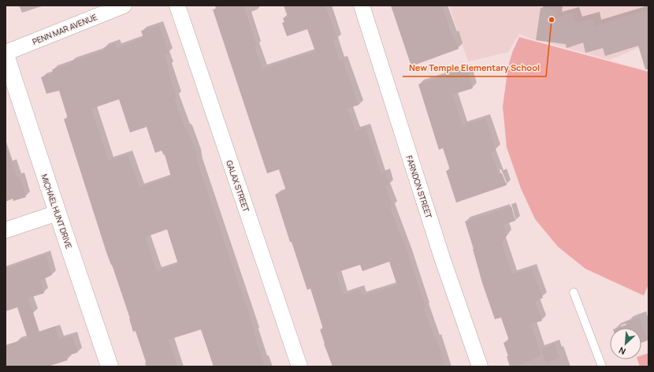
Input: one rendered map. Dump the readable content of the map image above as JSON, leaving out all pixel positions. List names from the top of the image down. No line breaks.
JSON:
{"streets":{"street":["PENN MAR AVENUE","GALAX STREET","FARNDON STREET","MICHAEL HUNT DRIVE"]},"places":["New Temple Elementary School"],"north":"bottom left"}
